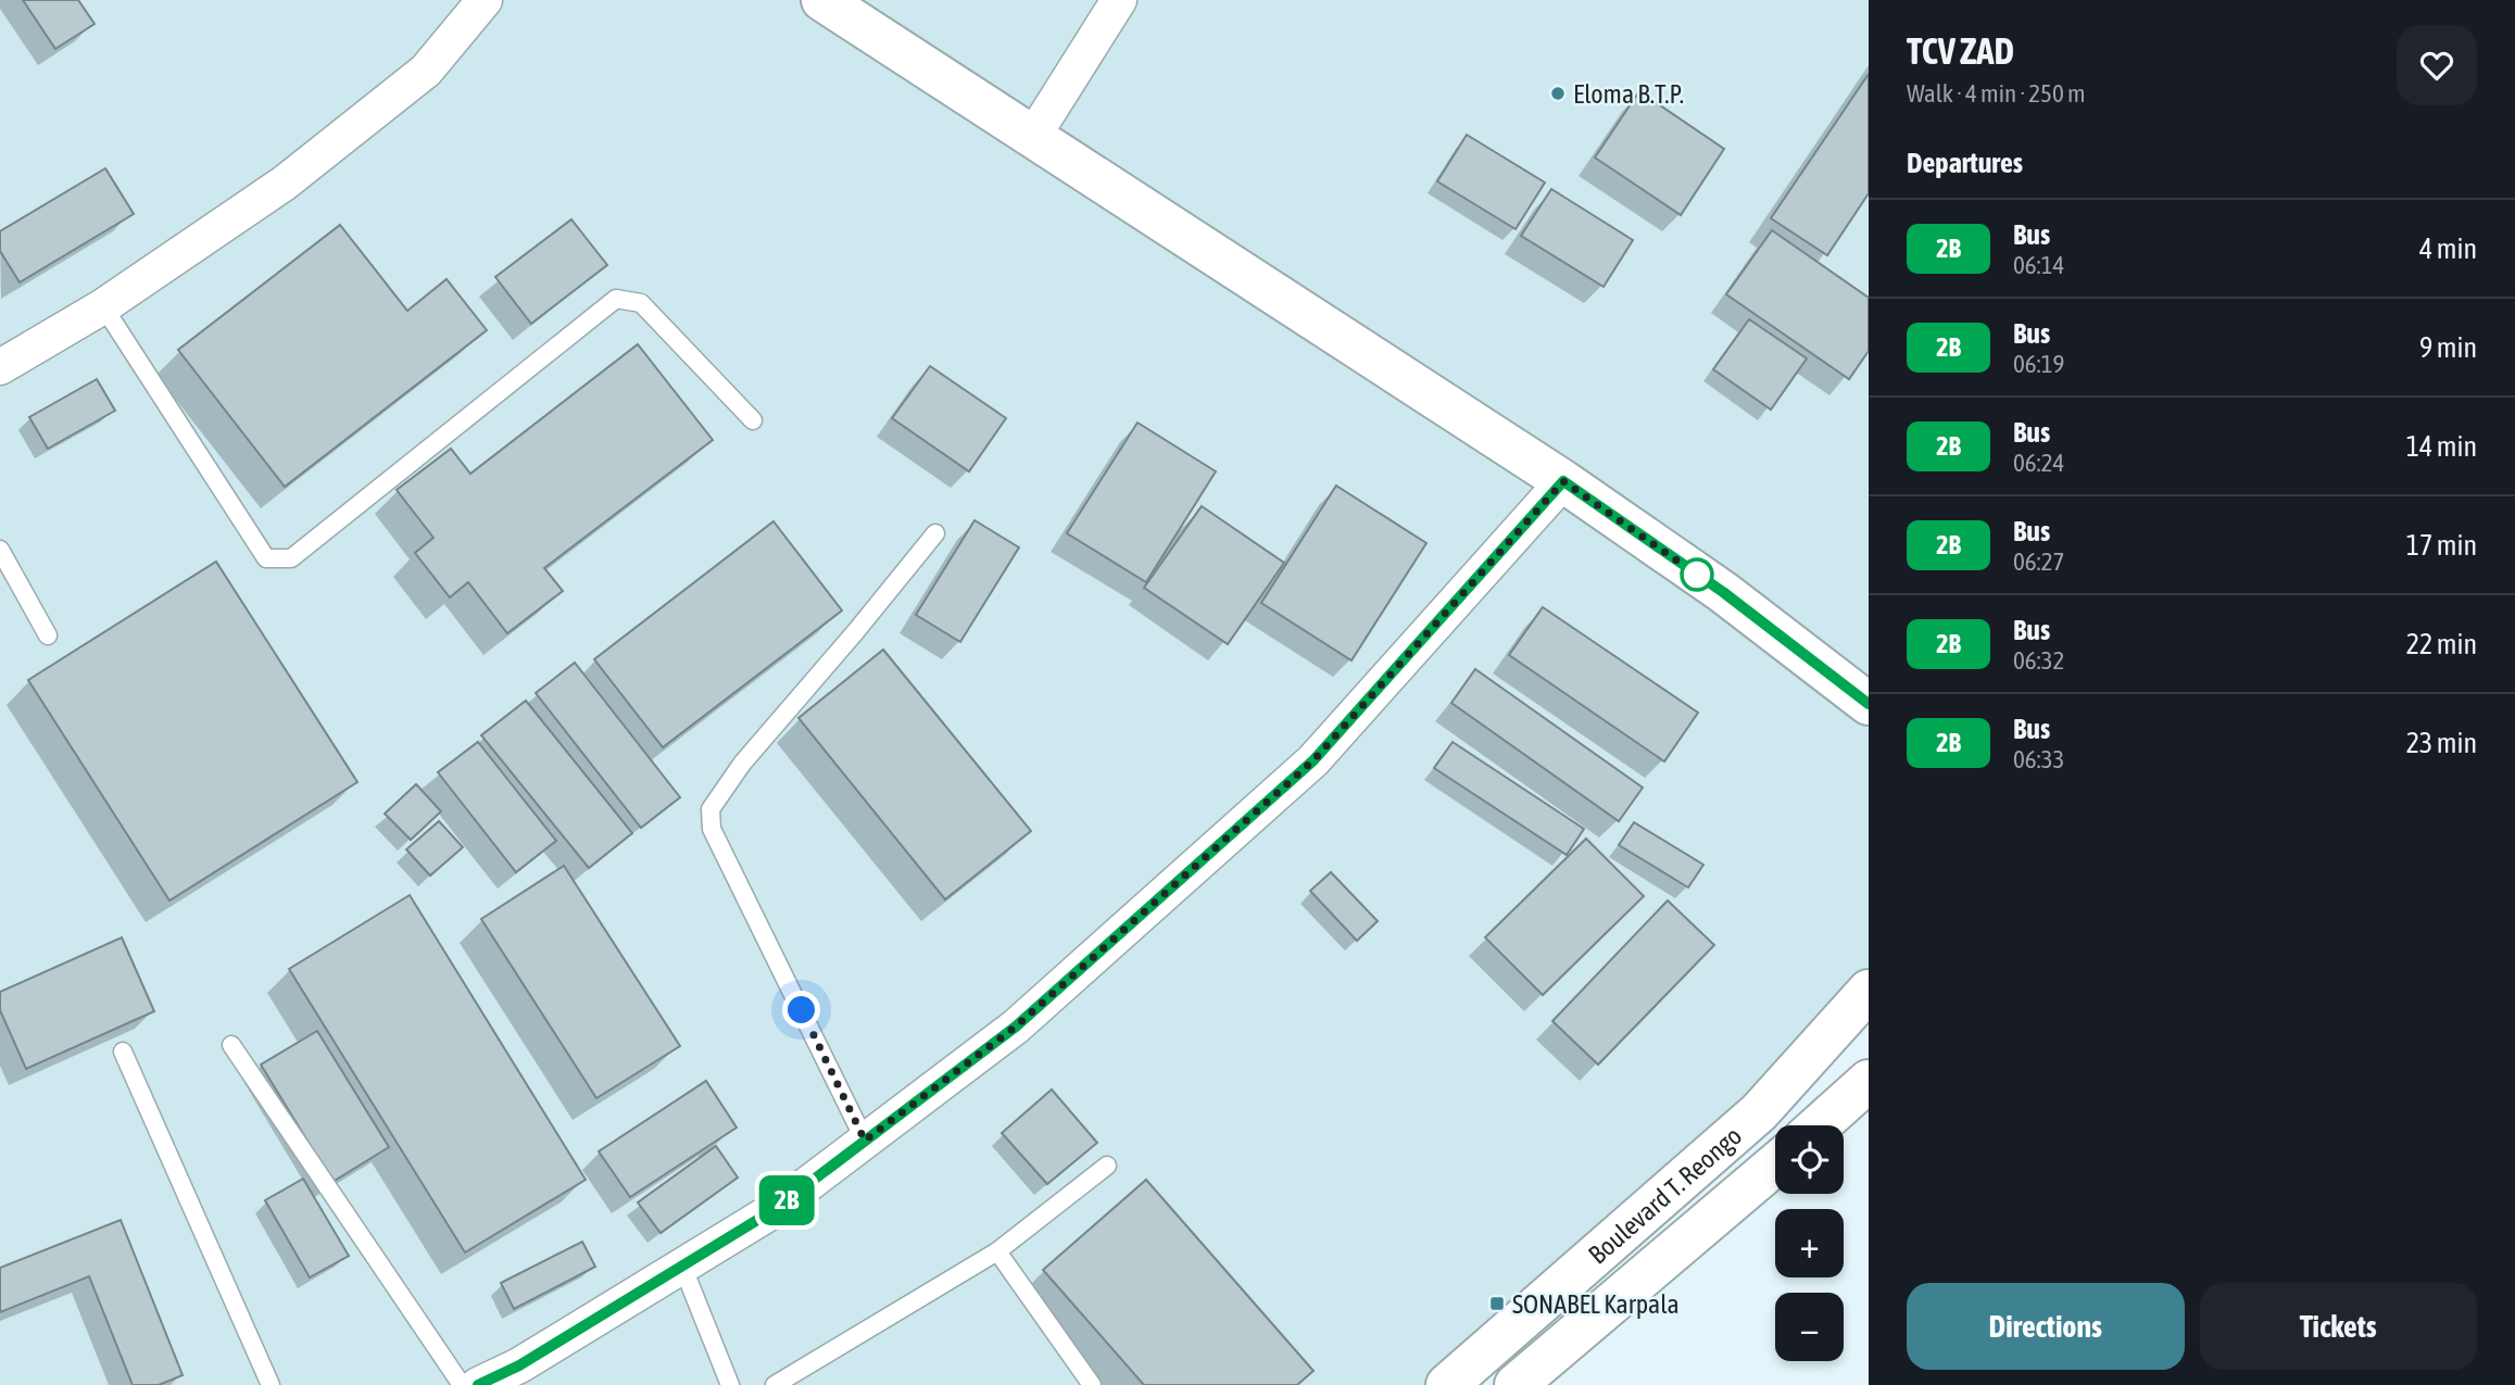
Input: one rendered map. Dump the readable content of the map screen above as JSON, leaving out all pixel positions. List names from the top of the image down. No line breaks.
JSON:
{"streets":{"main road":["Boulevard T. Reongo"]},"places":{"other":["Eloma B.T.P."],"transit":["SONABEL Karpala"]},"lines":["bus line 2B"],"page":{"on_map":"2B","heading":[["TCV ZAD","Walk · 4 min · 250 m"],"Departures"],"list":[{"mark":"2B","name":"Bus","note":"06:14","value":"4 min"},{"mark":"2B","name":"Bus","note":"06:19","value":"9 min"},{"mark":"2B","name":"Bus","note":"06:24","value":"14 min"},{"mark":"2B","name":"Bus","note":"06:27","value":"17 min"},{"mark":"2B","name":"Bus","note":"06:32","value":"22 min"},{"mark":"2B","name":"Bus","note":"06:33","value":"23 min"}],"map_buttons":["+","−"],"buttons":["Directions","Tickets"]}}
